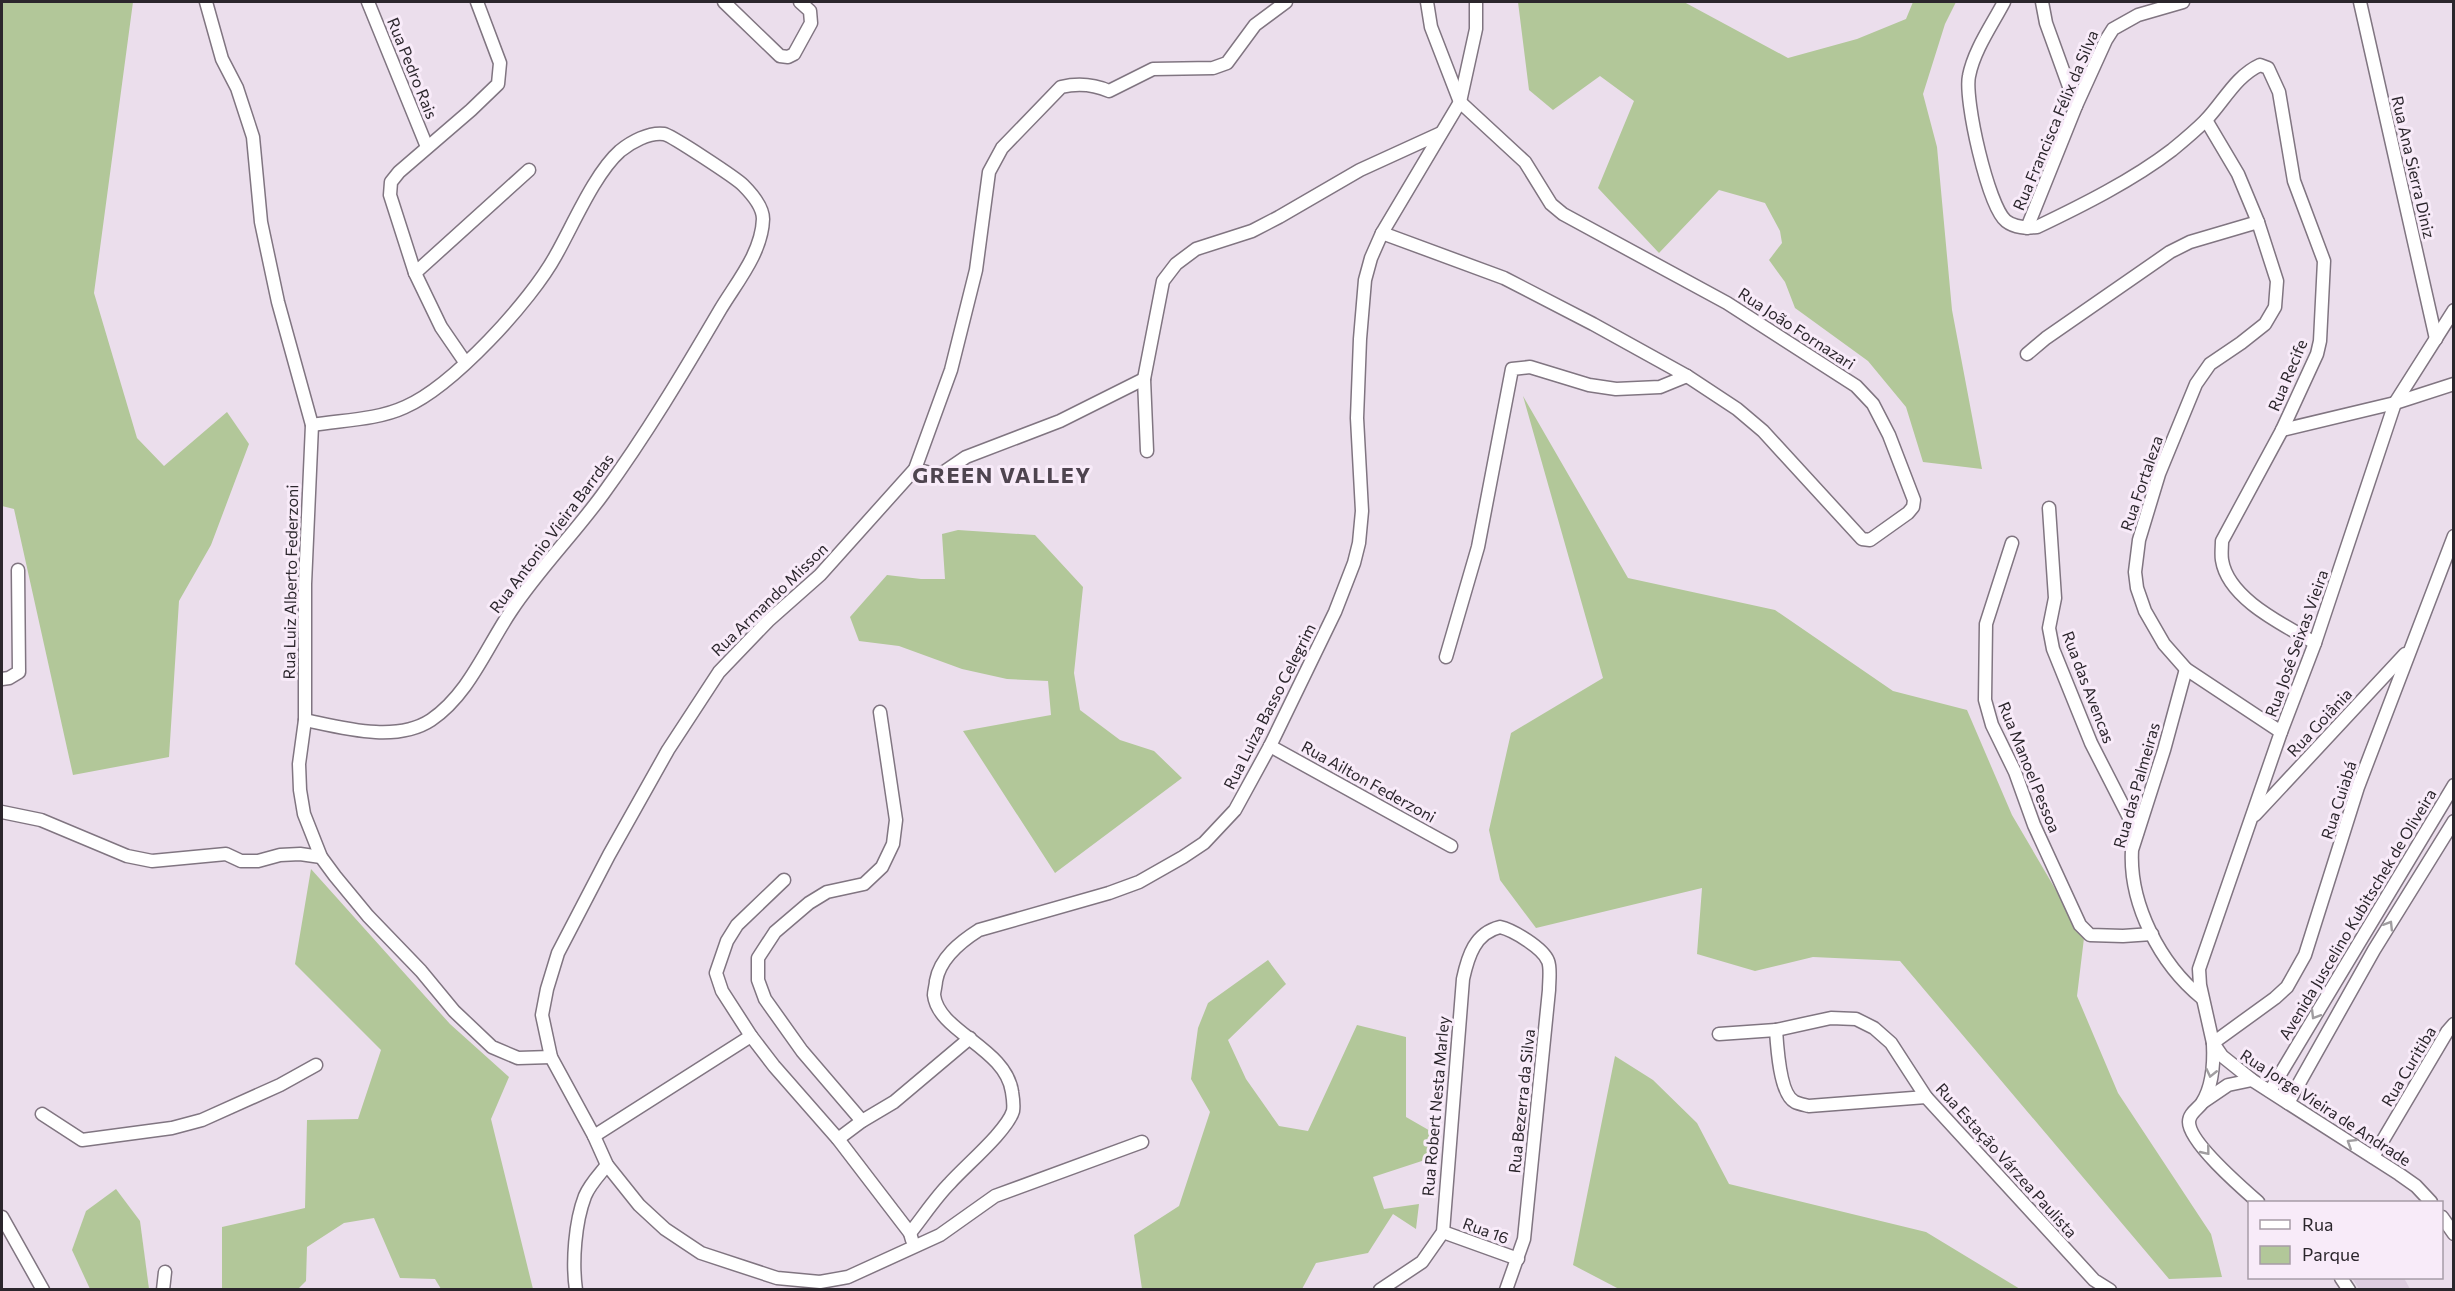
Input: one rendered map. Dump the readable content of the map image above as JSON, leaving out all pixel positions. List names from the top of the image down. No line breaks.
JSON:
{"streets":{"street":["Rua Pedro Rais","Rua Francisca Félix da Silva","Rua Ana Sierra Diniz","Rua João Fornazari","Rua Recife","Rua Fortaleza","Rua Antonio Vieira Barrdas","Rua Luiz Alberto Federzoni","Rua Armando Misson","Rua José Seixas Vieira","Rua das Avencas","Rua Luiza Basso Celegrim","Rua Goiânia","Rua Manoel Pessoa","Rua Ailton Federzoni","Rua das Palmeiras","Rua Cuiabá","Avenida Juscelino Kubitschek de Oliveira","Rua Curitiba","Rua Bezerra da Silva","Rua Robert Nesta Marley","Rua Jorge Vieira de Andrade","Rua Estação Várzea Paulista","Rua 16"]},"crossings":[["Rua Ana Sierra Diniz","Rua José Seixas Vieira"],["Rua João Fornazari","Rua Luiza Basso Celegrim"],["Rua Recife","Rua Fortaleza"],["Rua Recife","Rua José Seixas Vieira"],["Rua Fortaleza","Rua José Seixas Vieira"],["Rua Fortaleza","Rua das Palmeiras"],["Rua Antonio Vieira Barrdas","Rua Luiz Alberto Federzoni"],["Rua Luiz Alberto Federzoni","Rua Armando Misson"],["Rua José Seixas Vieira","Rua Goiânia"],["Rua José Seixas Vieira","Rua das Palmeiras"],["Rua José Seixas Vieira","Rua Jorge Vieira de Andrade"],["Rua das Avencas","Rua das Palmeiras"],["Rua Luiza Basso Celegrim","Rua Ailton Federzoni"],["Rua Goiânia","Rua Cuiabá"],["Rua Manoel Pessoa","Rua das Palmeiras"],["Rua das Palmeiras","Rua Jorge Vieira de Andrade"],["Rua Cuiabá","Rua Jorge Vieira de Andrade"],["Avenida Juscelino Kubitschek de Oliveira","Rua Jorge Vieira de Andrade"],["Rua Curitiba","Rua Jorge Vieira de Andrade"],["Rua Bezerra da Silva","Rua Robert Nesta Marley"],["Rua Bezerra da Silva","Rua 16"],["Rua Robert Nesta Marley","Rua 16"]],"districts":["GREEN VALLEY"],"legend":["Rua","Parque"]}
